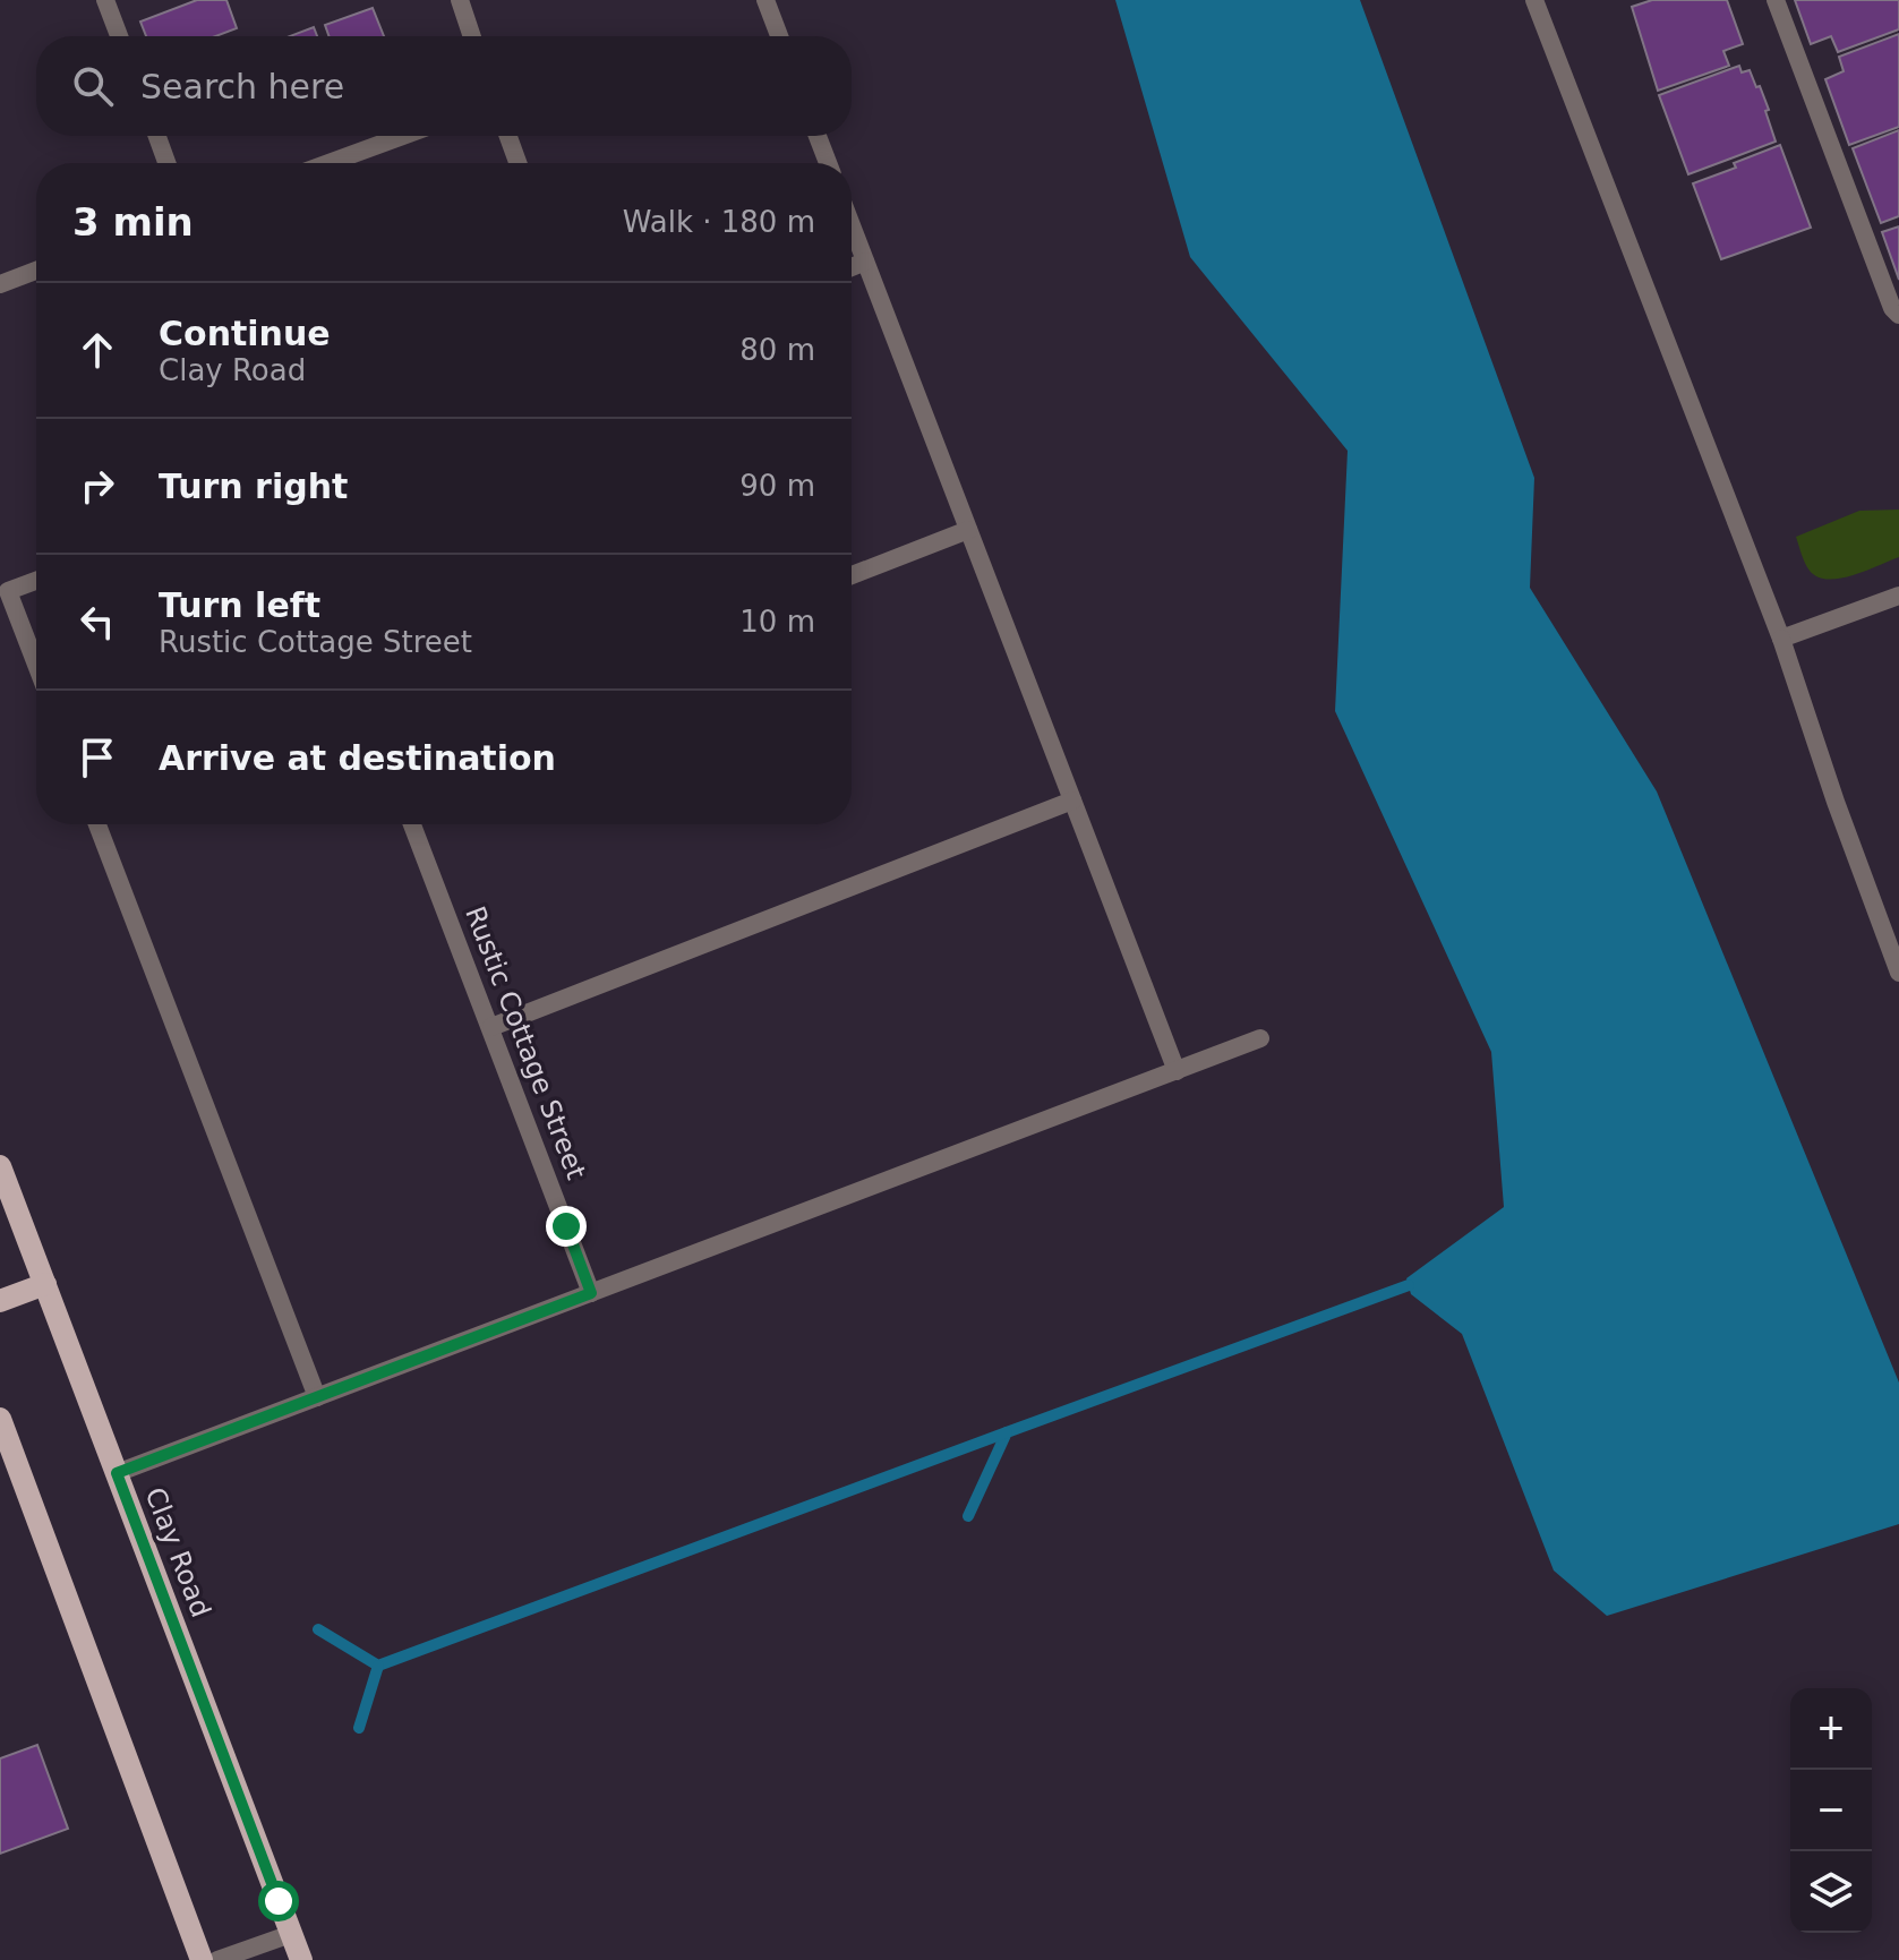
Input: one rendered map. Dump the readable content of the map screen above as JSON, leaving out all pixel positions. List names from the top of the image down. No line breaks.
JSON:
{"streets":{"main road":["Clay Road"],"street":["Rustic Cottage Street"]},"page":{"search":"Search here","heading":["3 min","Walk · 180 m"],"list":[["Continue","Clay Road","80 m"],["Turn right","90 m"],["Turn left","Rustic Cottage Street","10 m"],"Arrive at destination"],"map_buttons":["+","−"]}}
